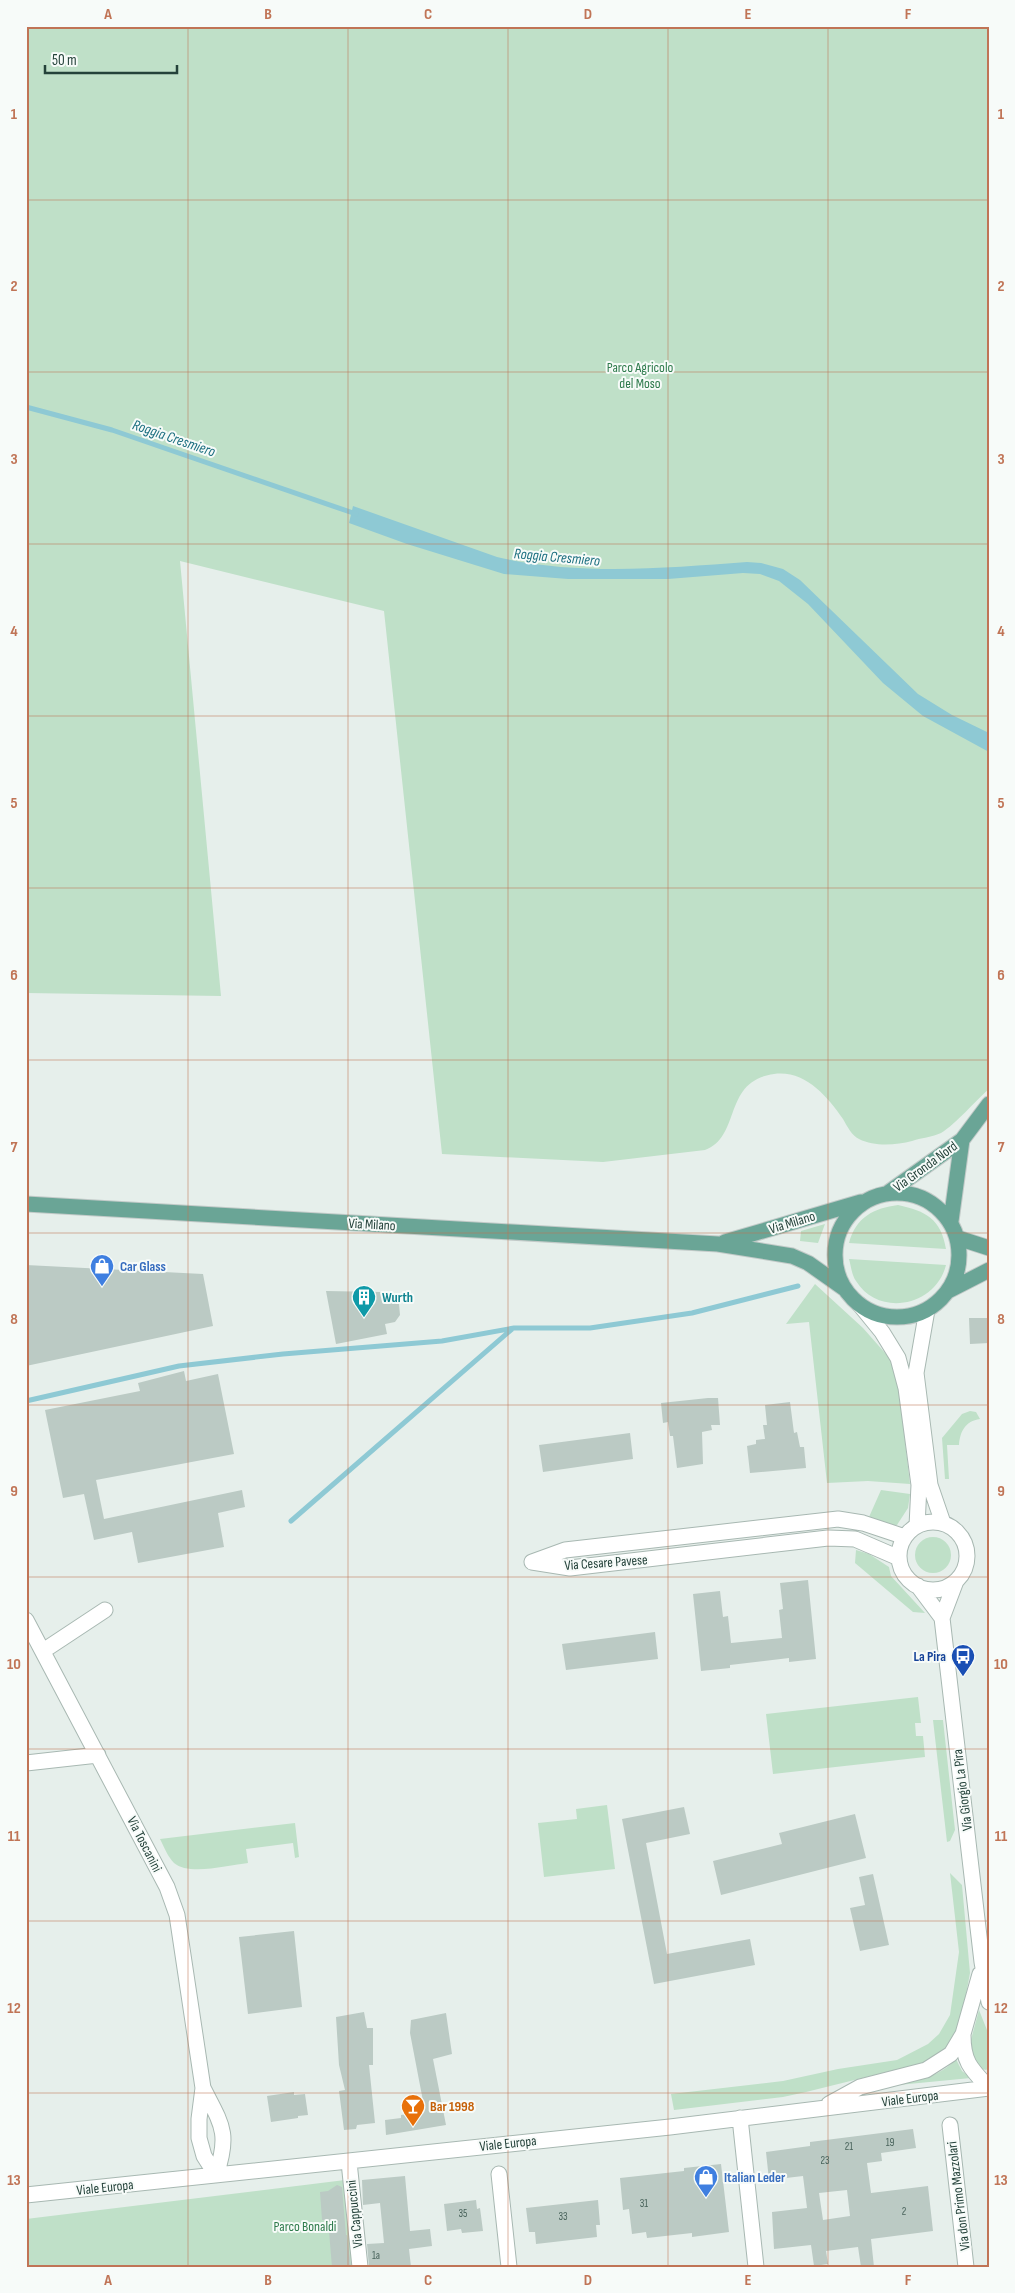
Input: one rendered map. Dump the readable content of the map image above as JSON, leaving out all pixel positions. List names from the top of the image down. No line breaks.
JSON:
{"streets":{"main road":["Via Gronda Nord","Via Milano"],"street":["Via Cesare Pavese","Via Giorgio La Pira","Via Toscanini","Viale Europa","Via don Primo Mazzolari","Via Cappuccini"]},"crossings":[["Via Gronda Nord","Via Milano"],["Via Cesare Pavese","Via Giorgio La Pira"],["Via Toscanini","Viale Europa"],["Viale Europa","Via Cappuccini"]],"water":["Roggia Cresmiero"],"parks":["Parco Agricolo del Moso","Parco Bonaldi"],"places":{"shop":["Car Glass","Italian Leder"],"building":["Wurth"],"bus stop":["La Pira"],"bar":["Bar 1998"]},"house_numbers":["19","21","23","31","2","35","33","1a"],"scale_bar":"50 m","grid":{"columns":["A","B","C","D","E","F"],"rows":["1","2","3","4","5","6","7","8","9","10","11","12","13"]}}
